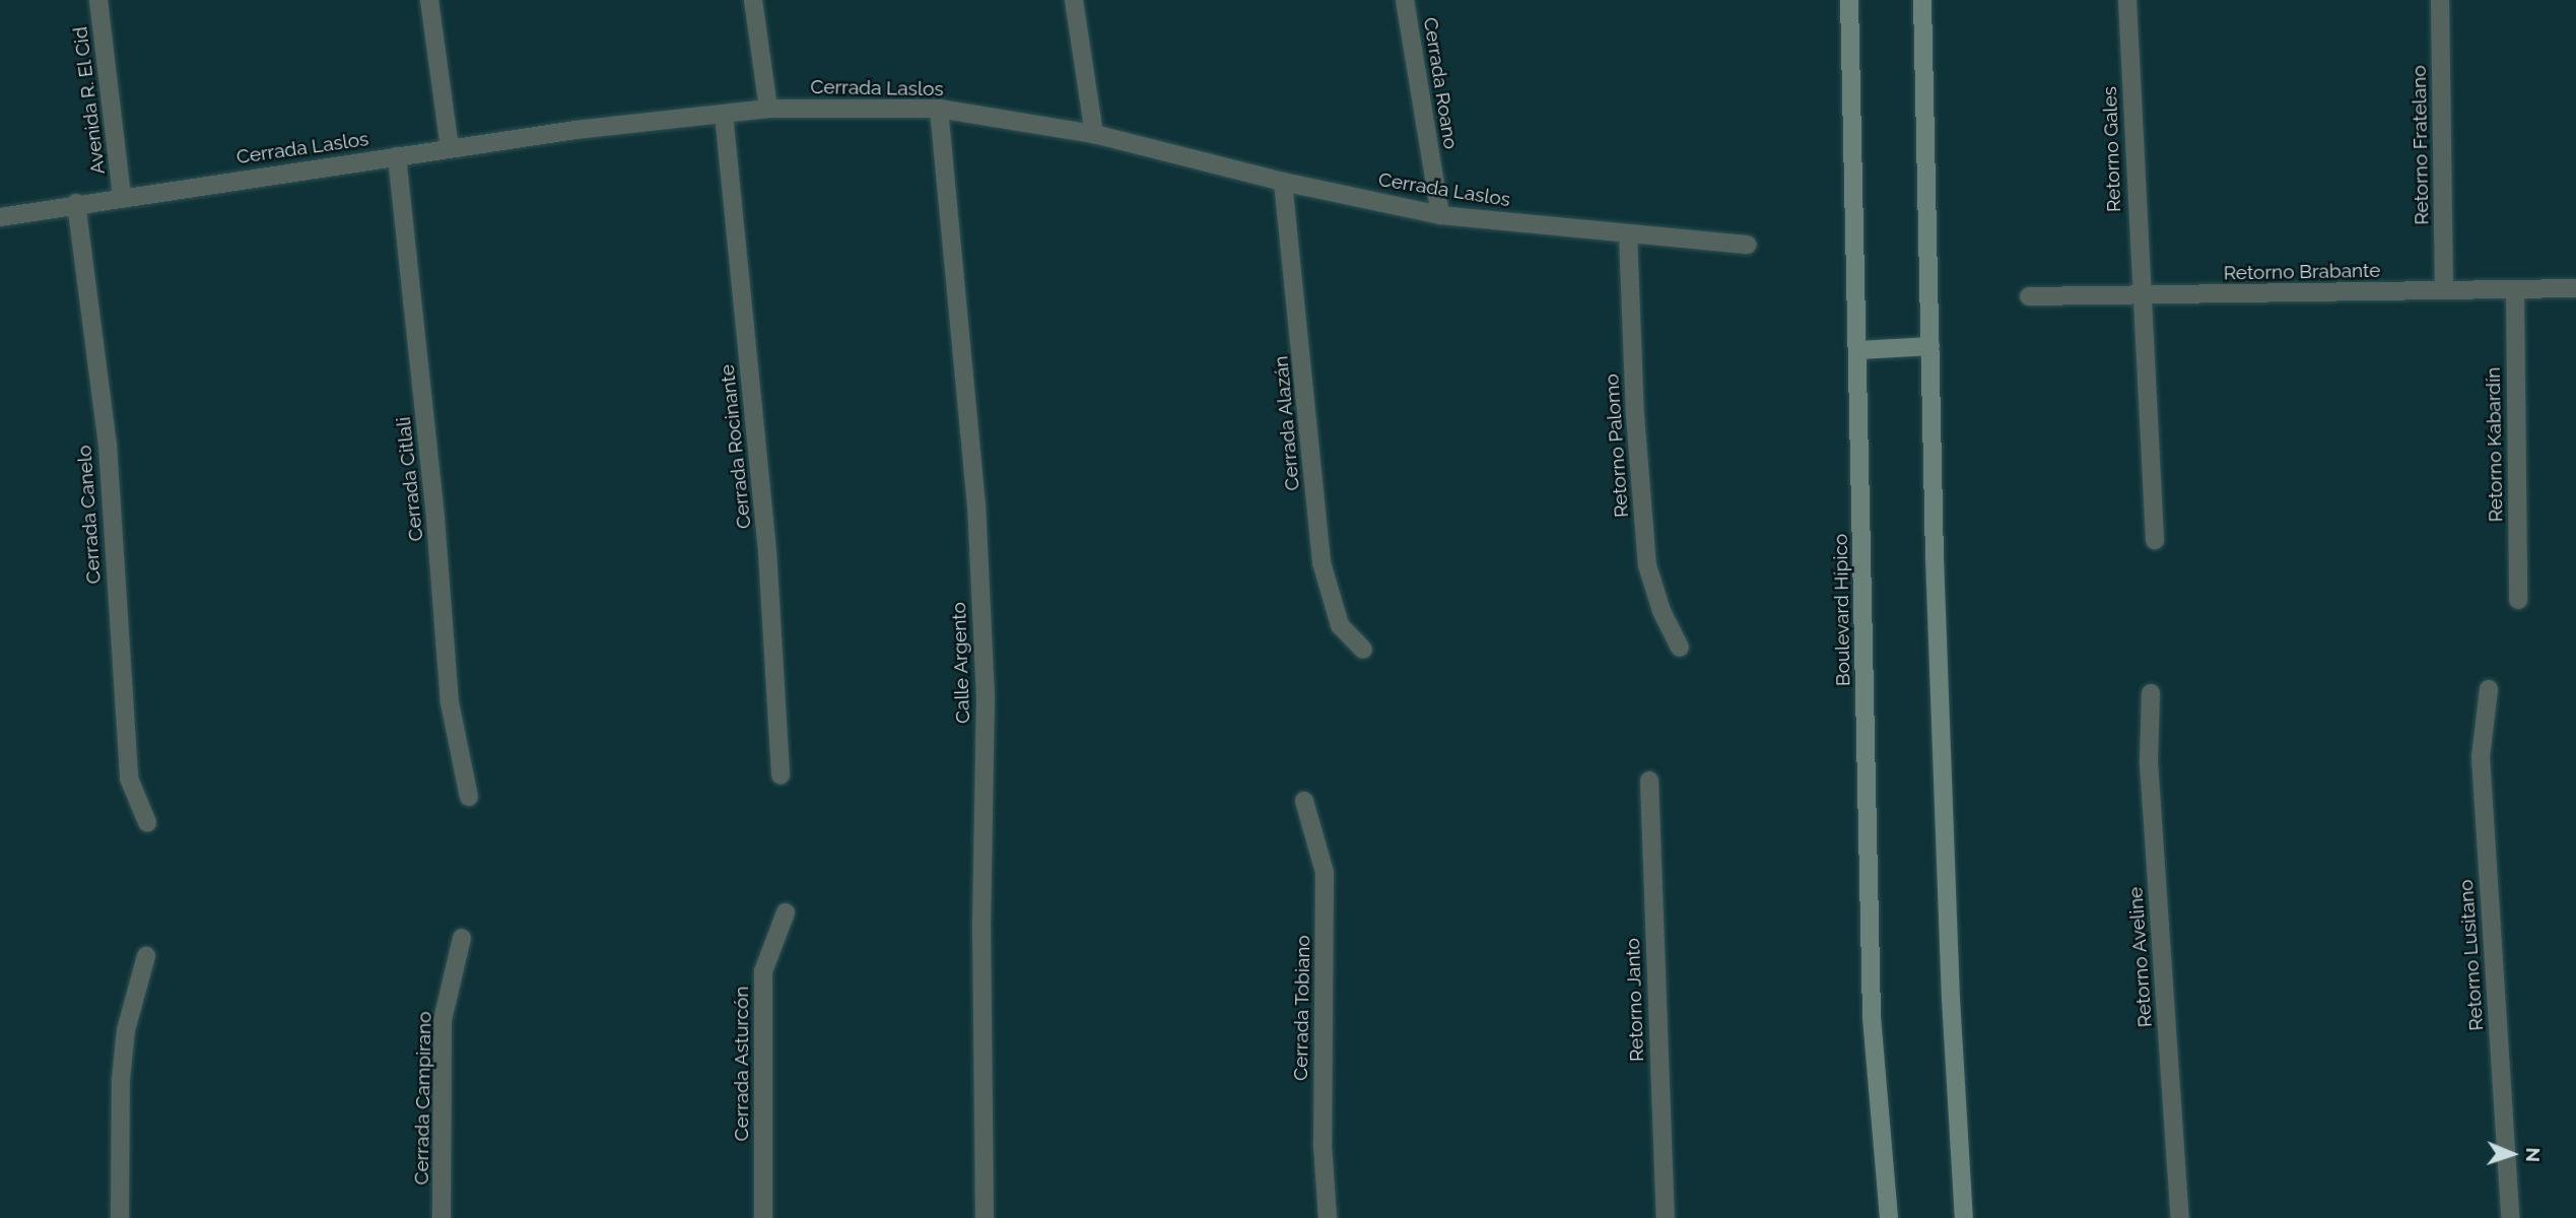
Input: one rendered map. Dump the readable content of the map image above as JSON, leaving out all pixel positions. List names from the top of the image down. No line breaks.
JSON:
{"streets":{"street":["Cerrada Roano","Cerrada Laslos","Avenida R. El Cid","Retorno Fratelano","Retorno Gales","Retorno Brabante","Cerrada Alazán","Retorno Kabardín","Retorno Palomo","Cerrada Rocinante","Cerrada Citlali","Cerrada Canelo","Boulevard Hípico","Calle Argento","Retorno Lusitano","Retorno Aveline","Retorno Janto","Cerrada Tobiano","Cerrada Asturcón","Cerrada Campirano"]},"crossings":[["Cerrada Roano","Cerrada Laslos"],["Cerrada Laslos","Avenida R. El Cid"],["Cerrada Laslos","Cerrada Alazán"],["Cerrada Laslos","Retorno Palomo"],["Cerrada Laslos","Cerrada Rocinante"],["Cerrada Laslos","Cerrada Citlali"],["Cerrada Laslos","Cerrada Canelo"],["Cerrada Laslos","Calle Argento"],["Retorno Fratelano","Retorno Brabante"],["Retorno Gales","Retorno Brabante"],["Retorno Brabante","Retorno Kabardín"]],"north":"right"}
